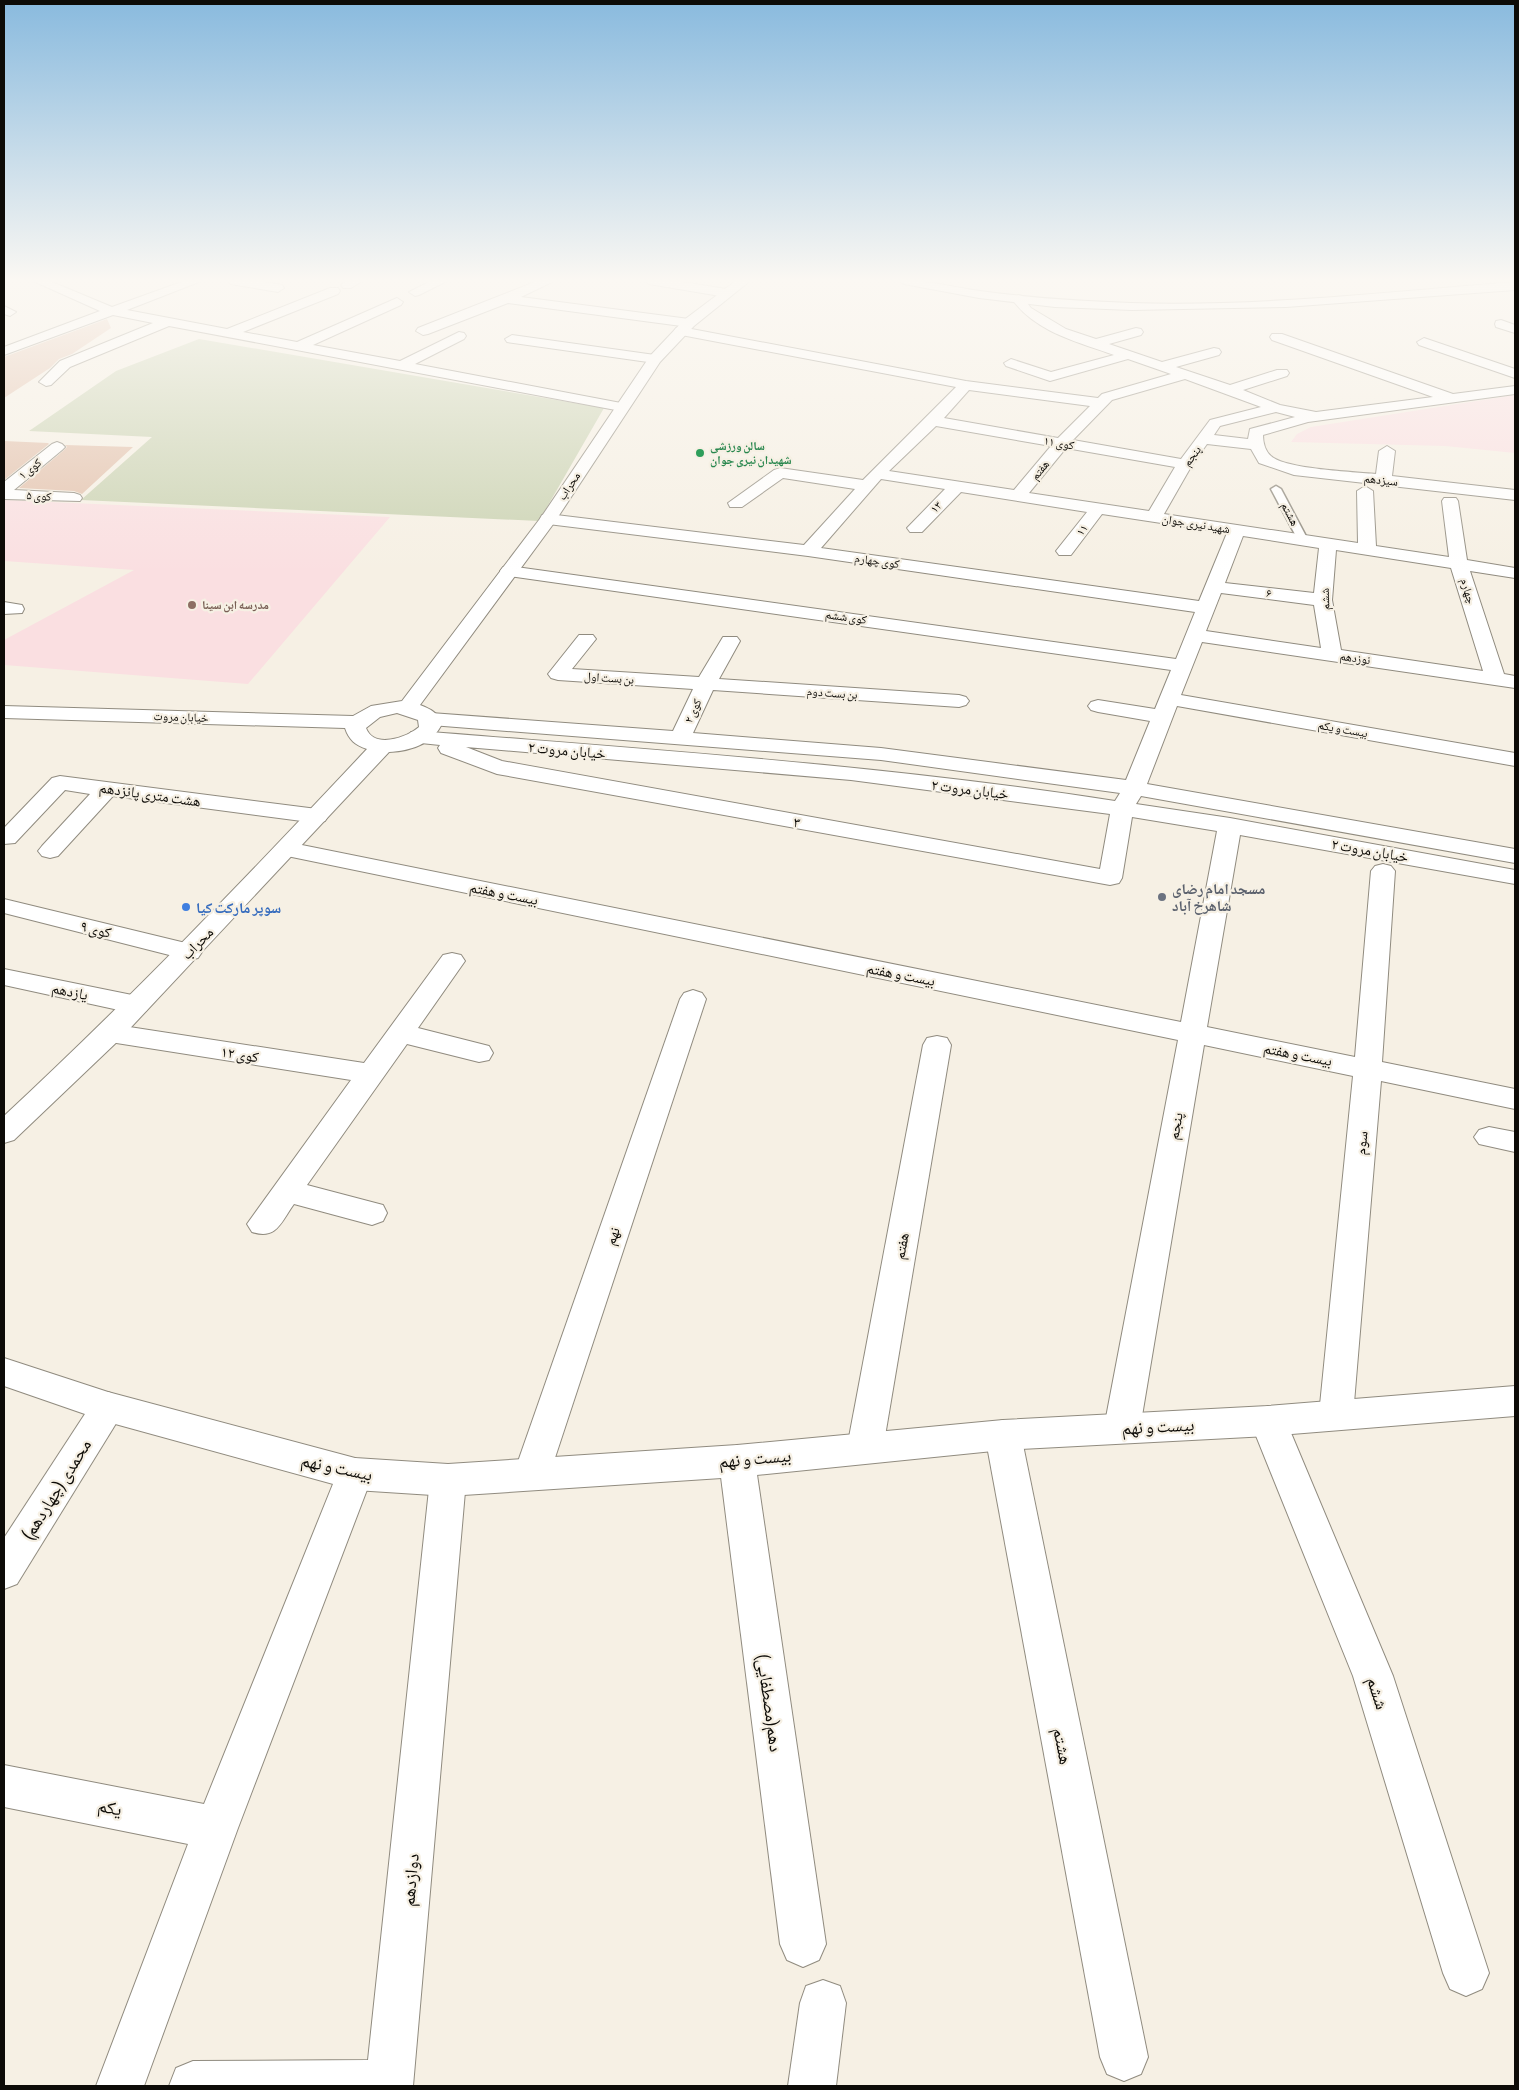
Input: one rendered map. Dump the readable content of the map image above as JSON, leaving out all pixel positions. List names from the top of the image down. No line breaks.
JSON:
{"streets":{"street":["کوی ۱۱","پنجم","کوی ۱","هفتم","سیزدهم","محراب","کوی ۵","۱۳","هشتم","شهید نیری جوان","۱۱","کوی چهارم","چهارم","۶","ششم","کوی ششم","نوزدهم","بن بست اول","بن بست دوم","کوی ۲","خیابان مروت","بیست و یکم","خیابان مروت ۲","هشت متری پانزدهم","۳","بیست و هفتم","کوی ۹","یازدهم","کوی ۱۲","سوم","نهم","بیست و نهم","محمدی (چهاردهم)","دهم(مصطفایی)","یکم","دوازدهم"]},"crossings":[["کوی ۱۱","پنجم"],["کوی ۱۱","هفتم"],["پنجم","شهید نیری جوان"],["پنجم","خیابان مروت ۲"],["پنجم","بیست و هفتم"],["پنجم","بیست و نهم"],["کوی ۱","کوی ۵"],["هفتم","شهید نیری جوان"],["هفتم","بیست و نهم"],["محراب","کوی چهارم"],["محراب","کوی ششم"],["محراب","هشت متری پانزدهم"],["محراب","بیست و هفتم"],["محراب","کوی ۹"],["محراب","یازدهم"],["محراب","کوی ۱۲"],["۱۳","شهید نیری جوان"],["هشتم","شهید نیری جوان"],["هشتم","بیست و نهم"],["شهید نیری جوان","۱۱"],["شهید نیری جوان","چهارم"],["شهید نیری جوان","ششم"],["چهارم","نوزدهم"],["۶","ششم"],["ششم","نوزدهم"],["ششم","بیست و نهم"],["بن بست اول","بن بست دوم"],["بن بست اول","کوی ۲"],["بن بست دوم","کوی ۲"],["کوی ۲","خیابان مروت ۲"],["خیابان مروت ۲","۳"],["بیست و هفتم","سوم"],["سوم","بیست و نهم"],["نهم","بیست و نهم"],["بیست و نهم","محمدی (چهاردهم)"],["بیست و نهم","دهم(مصطفایی)"],["بیست و نهم","دوازدهم"]],"places":["سالن ورزشی شهیدان نیری جوان","مدرسه ابن سینا","مسجد امام رضای شاهرخ آباد","سوپر مارکت کیا"]}
